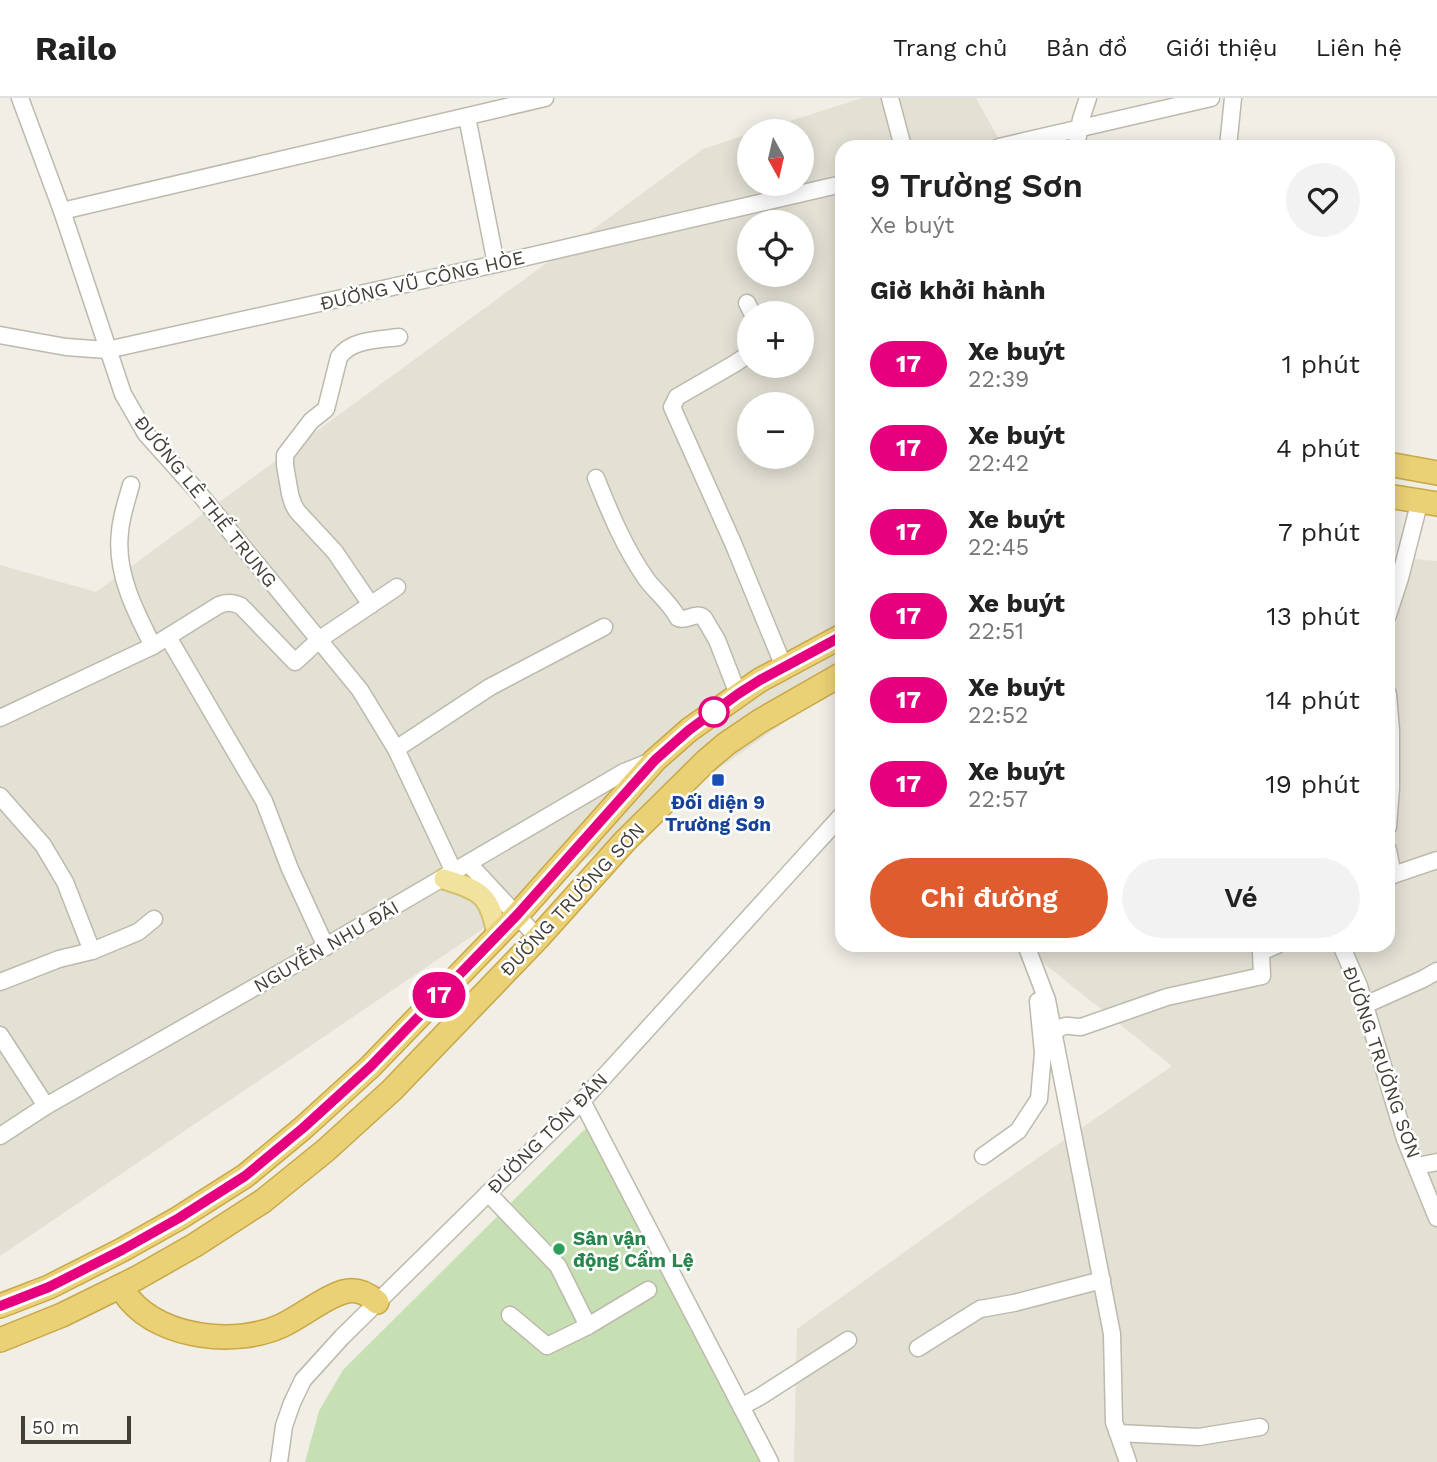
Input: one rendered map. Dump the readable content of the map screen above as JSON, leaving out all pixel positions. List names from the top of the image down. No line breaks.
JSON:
{"streets":{"highway":["ĐƯỜNG TRƯỜNG SƠN"],"street":["ĐƯỜNG VŨ CÔNG HÒE","ĐƯỜNG LÊ THẾ TRUNG","NGUYỄN NHƯ ĐÃI","ĐƯỜNG TÔN ĐẢN"]},"crossings":[["ĐƯỜNG VŨ CÔNG HÒE","ĐƯỜNG LÊ THẾ TRUNG"],["ĐƯỜNG LÊ THẾ TRUNG","NGUYỄN NHƯ ĐÃI"],["ĐƯỜNG TRƯỜNG SƠN","NGUYỄN NHƯ ĐÃI"]],"places":{"transit":["Đối diện 9 Trường Sơn"],"other":["Sân vận động Cẩm Lệ"]},"lines":["bus line 17"],"scale_bar":"50 m","north":"bottom","page":{"header":"Railo","nav":["Trang chủ","Bản đồ","Giới thiệu","Liên hệ"],"on_map":"17","map_buttons":["+","−"],"heading":[["9 Trường Sơn","Xe buýt"],"Giờ khởi hành"],"list":[{"mark":"17","name":"Xe buýt","note":"22:39","value":"1 phút"},{"mark":"17","name":"Xe buýt","note":"22:42","value":"4 phút"},{"mark":"17","name":"Xe buýt","note":"22:45","value":"7 phút"},{"mark":"17","name":"Xe buýt","note":"22:51","value":"13 phút"},{"mark":"17","name":"Xe buýt","note":"22:52","value":"14 phút"},{"mark":"17","name":"Xe buýt","note":"22:57","value":"19 phút"}],"buttons":["Chỉ đường","Vé"],"scale":"50 m"}}
